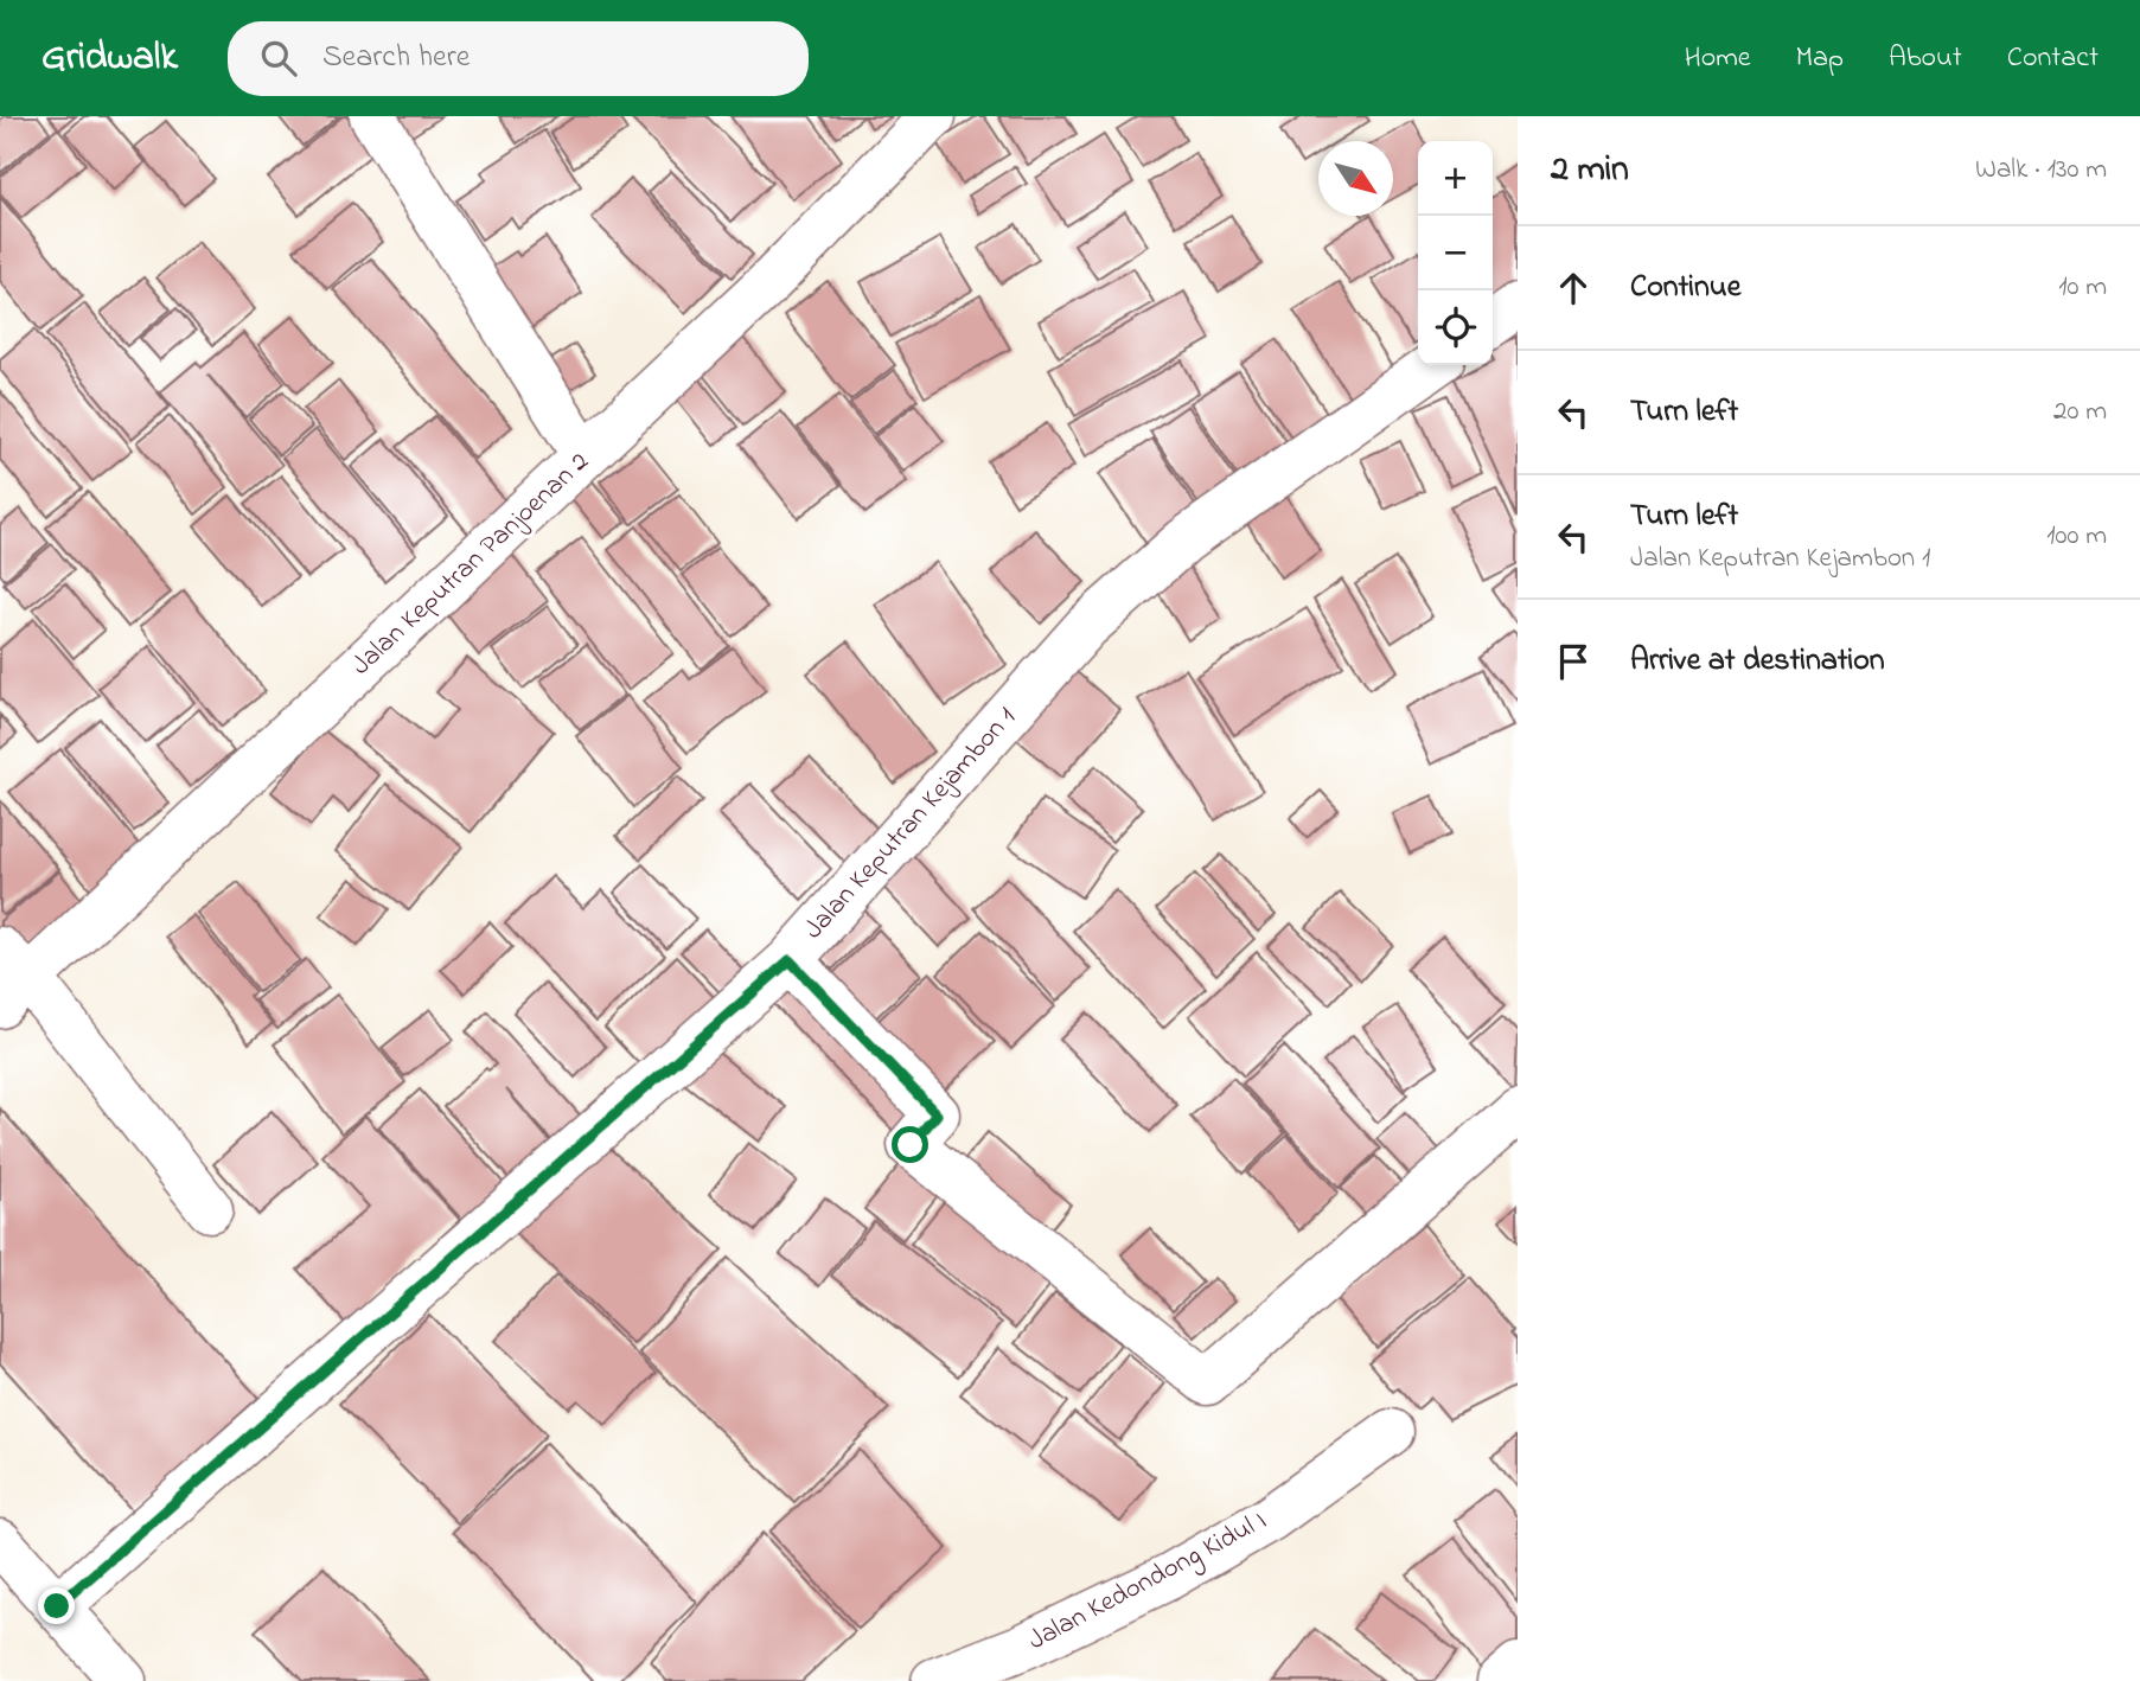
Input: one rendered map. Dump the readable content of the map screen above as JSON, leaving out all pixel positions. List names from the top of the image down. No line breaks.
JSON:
{"streets":{"street":["Jalan Keputran Panjoenan 2","Jalan Keputran Kejambon 1","Jalan Kedondong Kidul I"]},"north":"bottom right","page":{"header":"Gridwalk","search":"Search here","nav":["Home","Map","About","Contact"],"heading":["2 min","Walk · 130 m"],"map_buttons":["+","−"],"list":[["Continue","10 m"],["Turn left","20 m"],["Turn left","Jalan Keputran Kejambon 1","100 m"],"Arrive at destination"]}}
